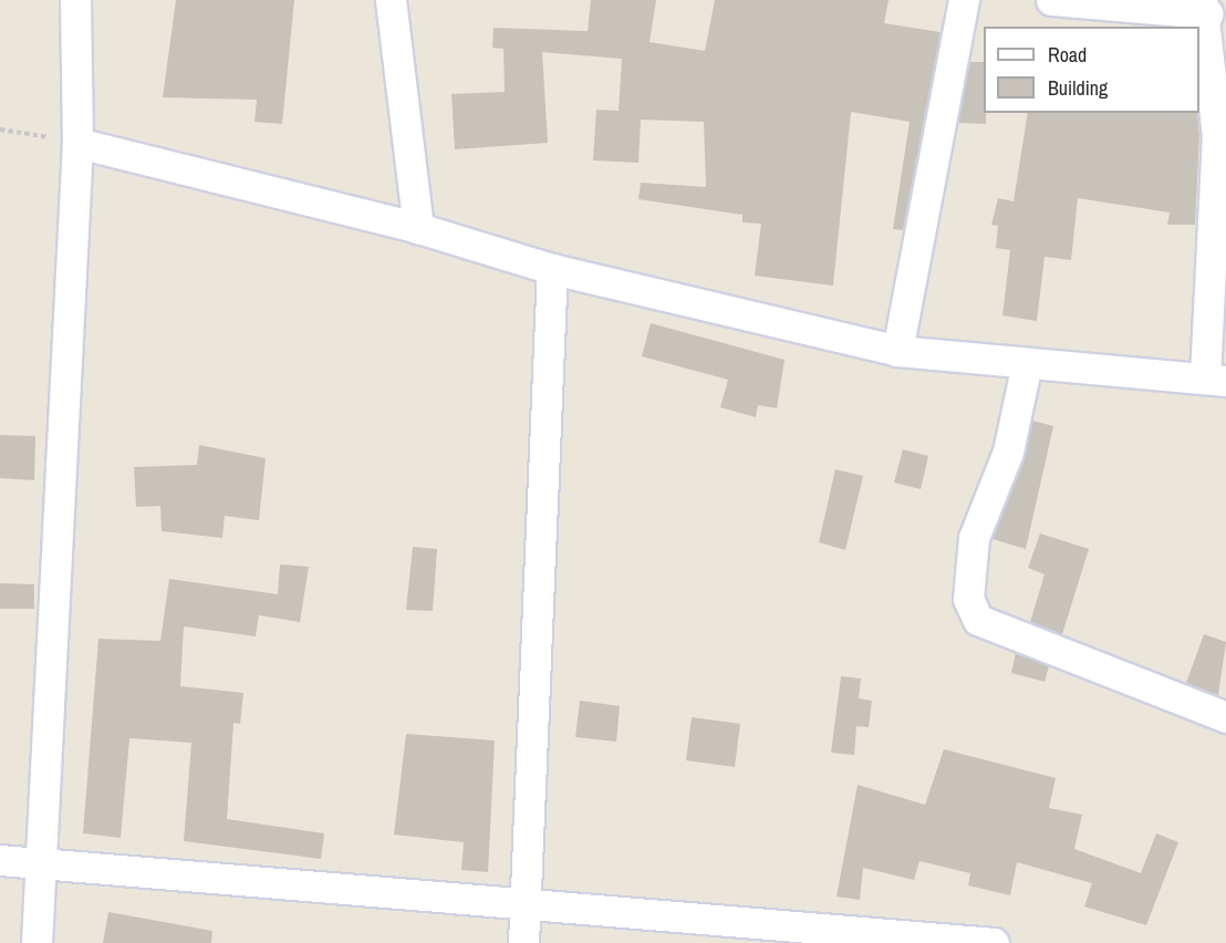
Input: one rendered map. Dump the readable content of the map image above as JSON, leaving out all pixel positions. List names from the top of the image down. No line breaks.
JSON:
{"legend":["Road","Building"]}
